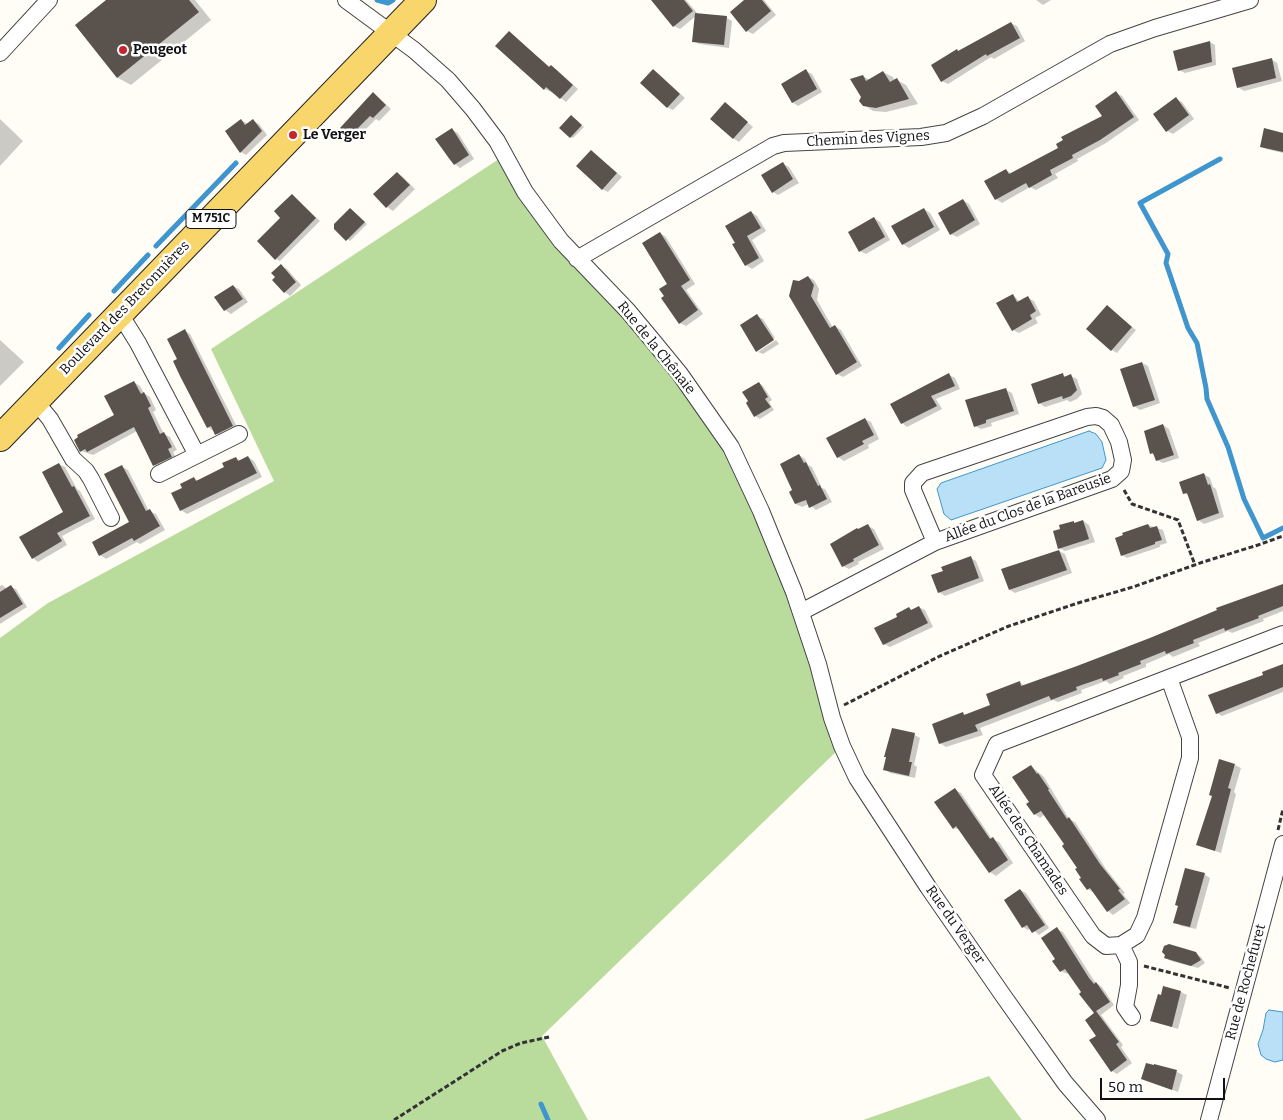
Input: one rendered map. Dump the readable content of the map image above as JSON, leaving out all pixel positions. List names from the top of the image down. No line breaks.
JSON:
{"streets":{"main road":["M 751C","Boulevard des Bretonnières"],"street":["Chemin des Vignes","Rue de la Chênaie","Allée du Clos de la Bareusie","Allée des Chamades","Rue du Verger","Rue de Rochefuret"]},"crossings":[["Chemin des Vignes","Rue de la Chênaie"],["Boulevard des Bretonnières","Rue de la Chênaie"],["Rue de la Chênaie","Allée du Clos de la Bareusie"],["Rue de la Chênaie","Rue du Verger"]],"places":["Peugeot","Le Verger"],"scale_bar":"50 m"}
